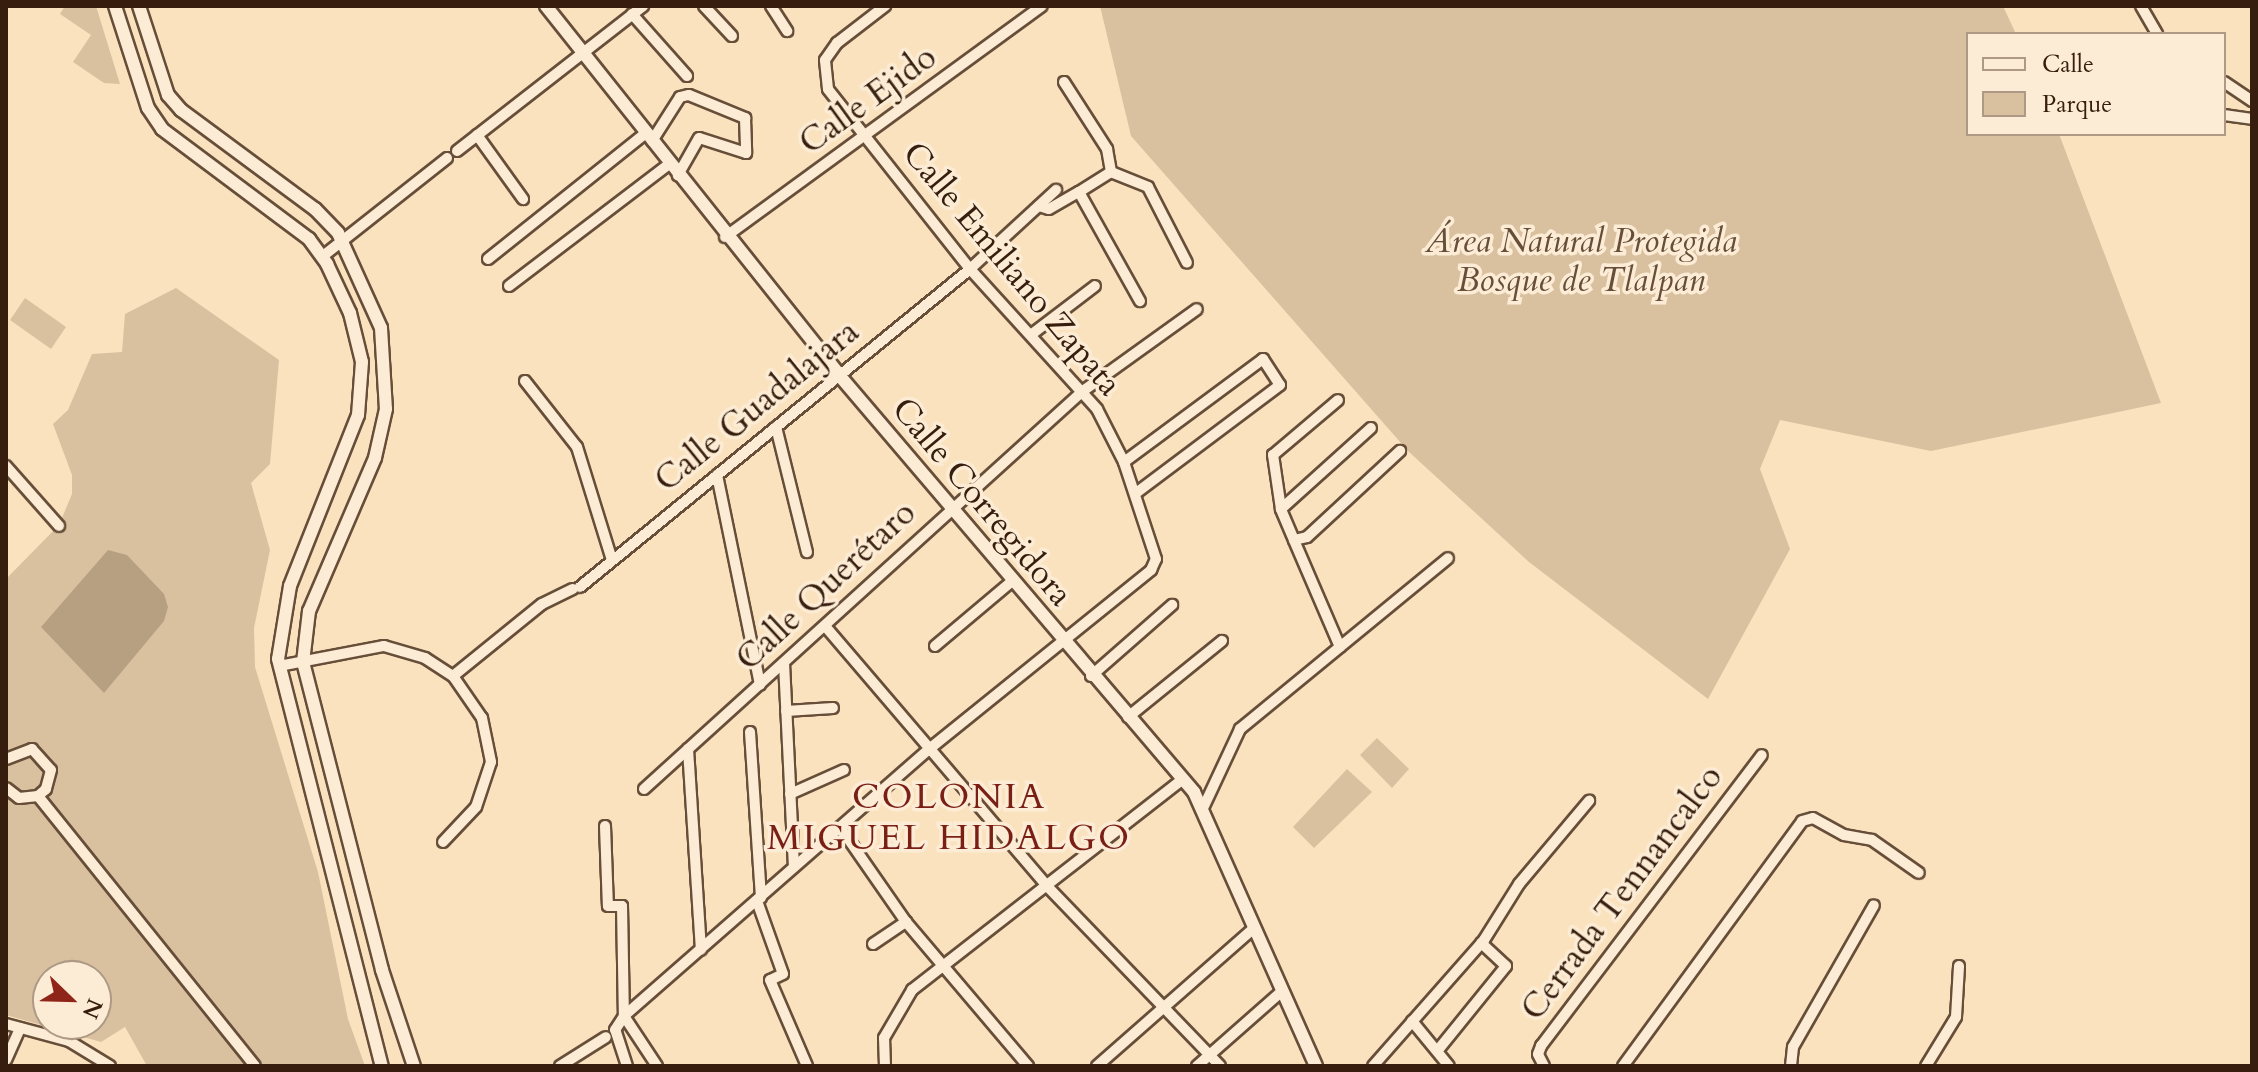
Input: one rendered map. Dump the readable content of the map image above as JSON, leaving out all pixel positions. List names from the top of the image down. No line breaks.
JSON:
{"streets":{"street":["Calle Ejido","Calle Emiliano Zapata","Calle Guadalajara","Calle Corregidora","Calle Querétaro","Cerrada Tennancalco"]},"crossings":[["Calle Ejido","Calle Emiliano Zapata"],["Calle Ejido","Calle Corregidora"],["Calle Emiliano Zapata","Calle Guadalajara"],["Calle Emiliano Zapata","Calle Corregidora"],["Calle Emiliano Zapata","Calle Querétaro"],["Calle Guadalajara","Calle Corregidora"],["Calle Corregidora","Calle Querétaro"]],"districts":["COLONIA MIGUEL HIDALGO"],"parks":["Área Natural Protegida Bosque de Tlalpan"],"legend":["Calle","Parque"],"north":"bottom right"}
